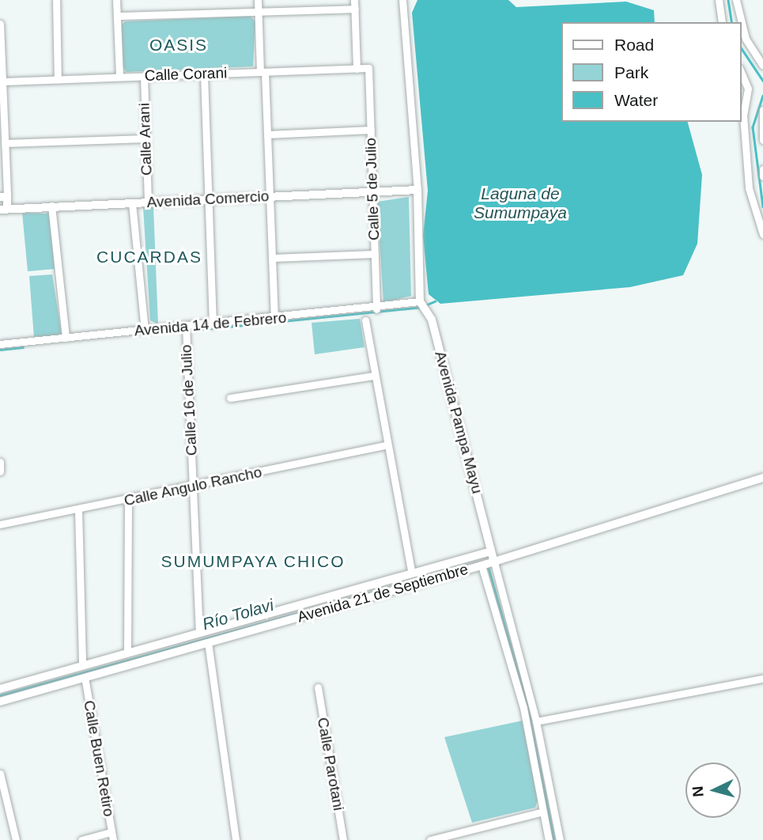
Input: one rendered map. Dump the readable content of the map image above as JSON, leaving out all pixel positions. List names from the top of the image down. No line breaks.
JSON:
{"streets":{"street":["Calle Corani","Calle Arani","Calle 5 de Julio","Avenida Comercio","Avenida 14 de Febrero","Calle 16 de Julio","Avenida Pampa Mayu","Calle Angulo Rancho","Avenida 21 de Septiembre","Calle Buen Retiro","Calle Parotani"]},"crossings":[["Calle Corani","Calle Arani"],["Calle Corani","Calle 5 de Julio"],["Calle Arani","Avenida Comercio"],["Calle 5 de Julio","Avenida Comercio"],["Calle 5 de Julio","Avenida 14 de Febrero"],["Avenida Comercio","Avenida Pampa Mayu"],["Avenida 14 de Febrero","Calle 16 de Julio"],["Avenida 14 de Febrero","Avenida Pampa Mayu"],["Calle 16 de Julio","Calle Angulo Rancho"],["Calle 16 de Julio","Avenida 21 de Septiembre"],["Avenida Pampa Mayu","Avenida 21 de Septiembre"],["Avenida 21 de Septiembre","Calle Buen Retiro"]],"districts":["OASIS","CUCARDAS","SUMUMPAYA CHICO"],"water":["Laguna de Sumumpaya","Río Tolavi"],"legend":["Road","Park","Water"],"north":"left"}
